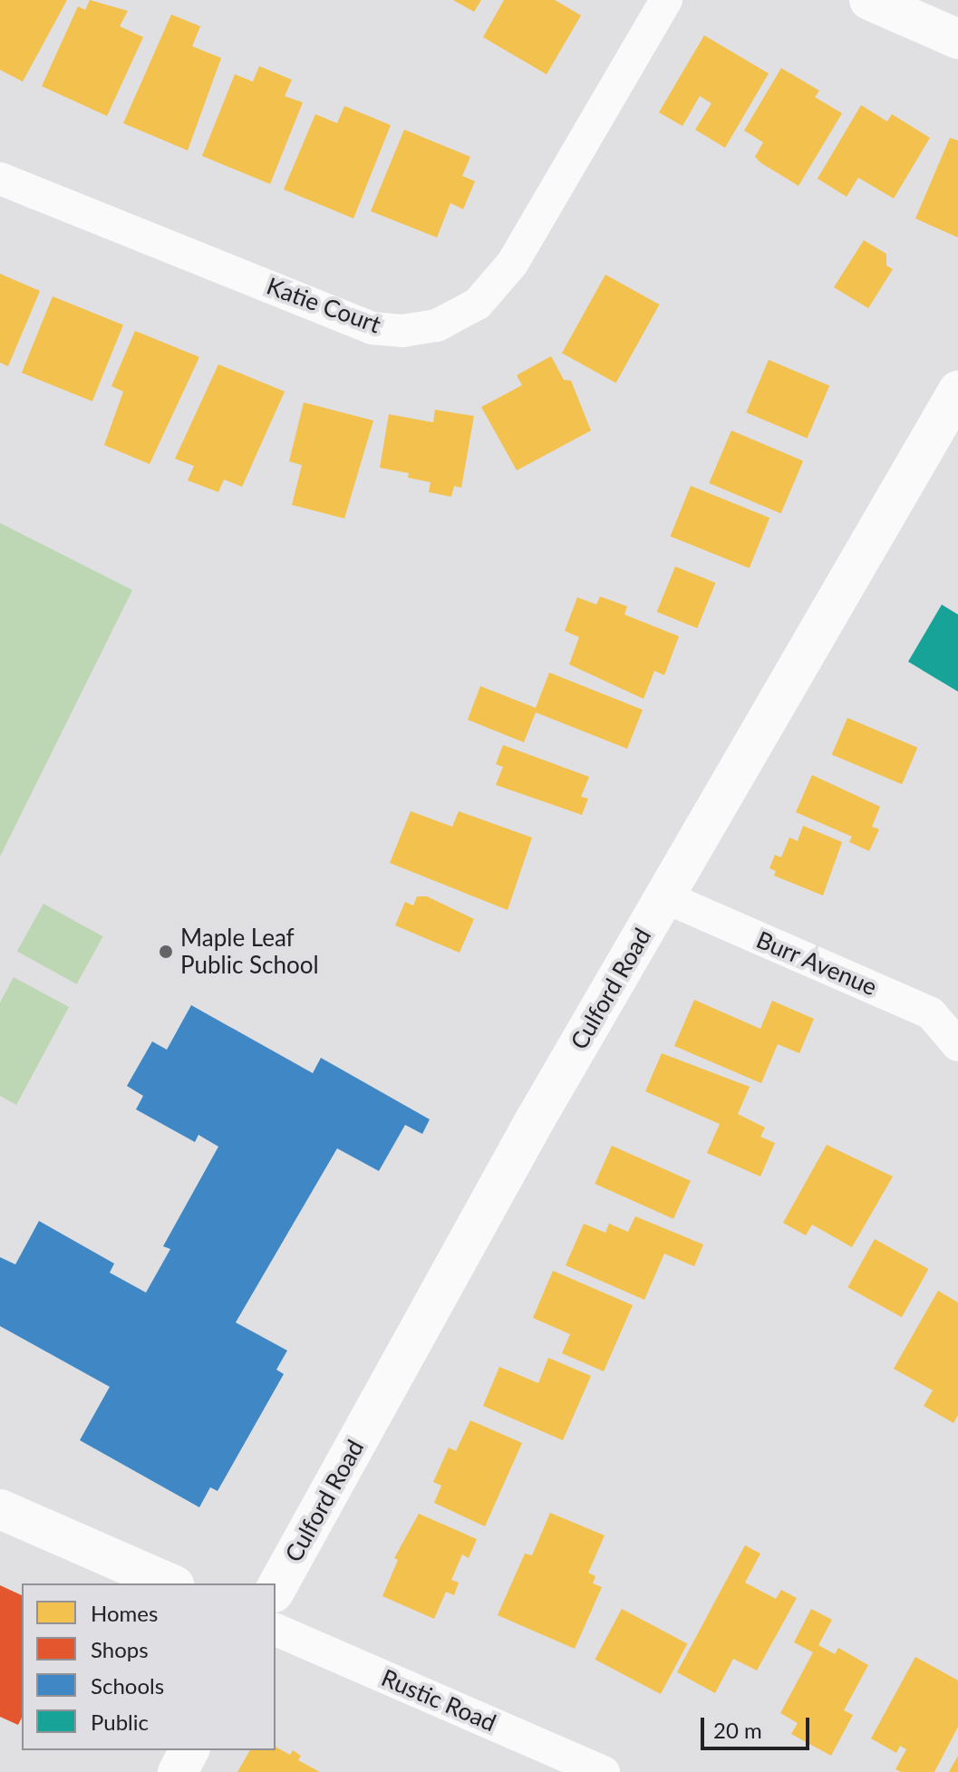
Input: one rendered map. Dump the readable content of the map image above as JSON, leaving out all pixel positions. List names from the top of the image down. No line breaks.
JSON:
{"streets":{"street":["Katie Court","Burr Avenue","Culford Road","Rustic Road"]},"crossings":[["Burr Avenue","Culford Road"]],"places":["Maple Leaf Public School"],"legend":["Homes","Shops","Schools","Public"],"scale_bar":"20 m"}
